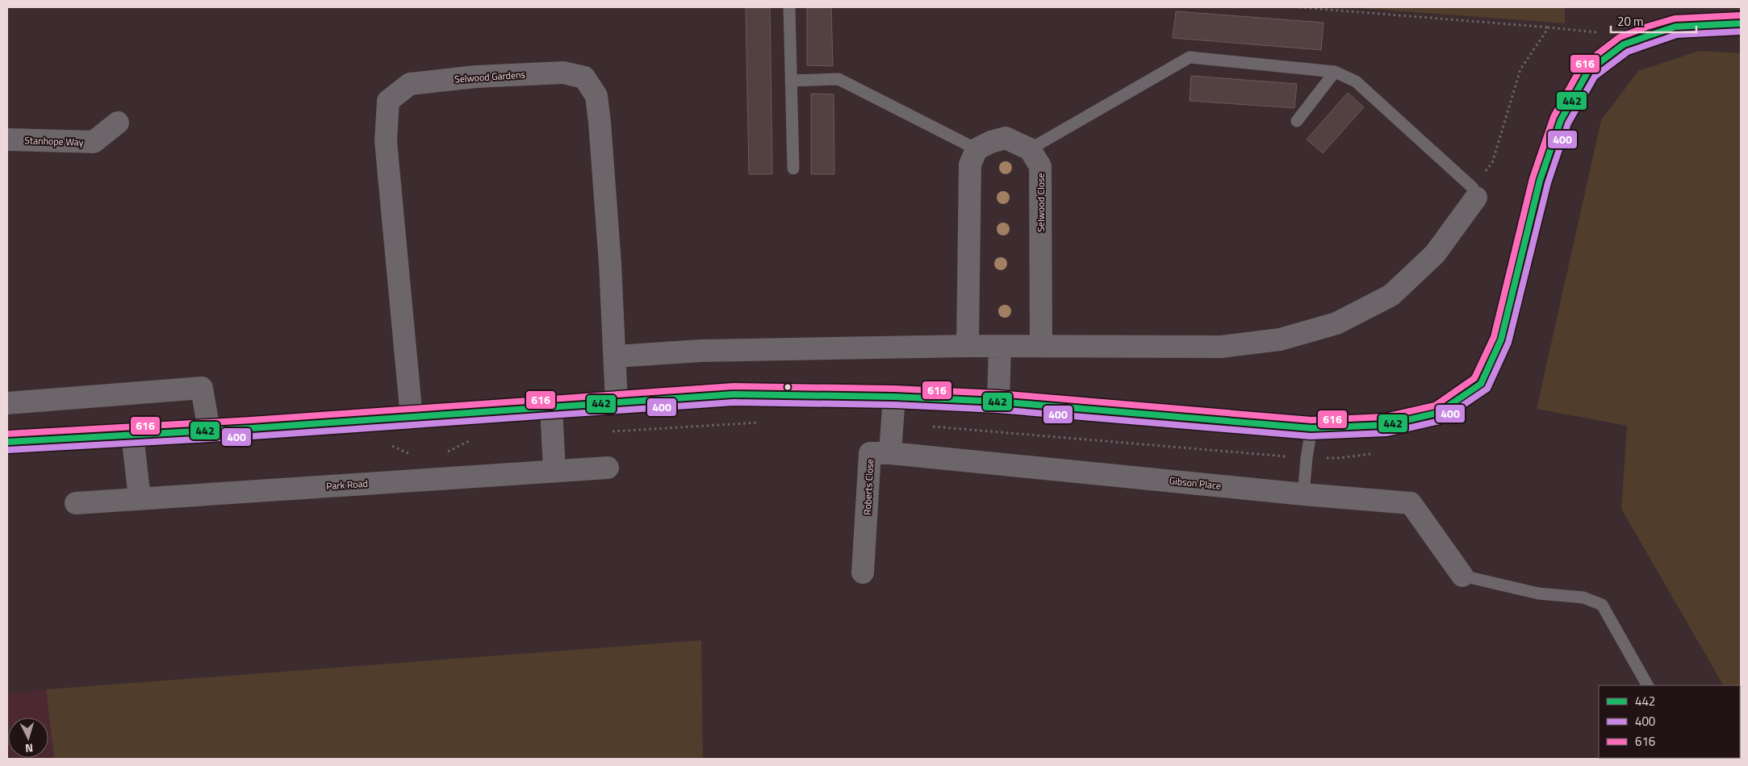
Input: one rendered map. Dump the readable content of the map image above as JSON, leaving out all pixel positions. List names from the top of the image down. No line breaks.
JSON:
{"streets":{"street":["Selwood Gardens","Stanhope Way","Selwood Close","Gibson Place","Park Road","Roberts Close"]},"crossings":[["Gibson Place","Roberts Close"]],"lines":["transit line 616","transit line 442","transit line 400"],"legend":["442","400","616"],"scale_bar":"20 m","north":"bottom"}
